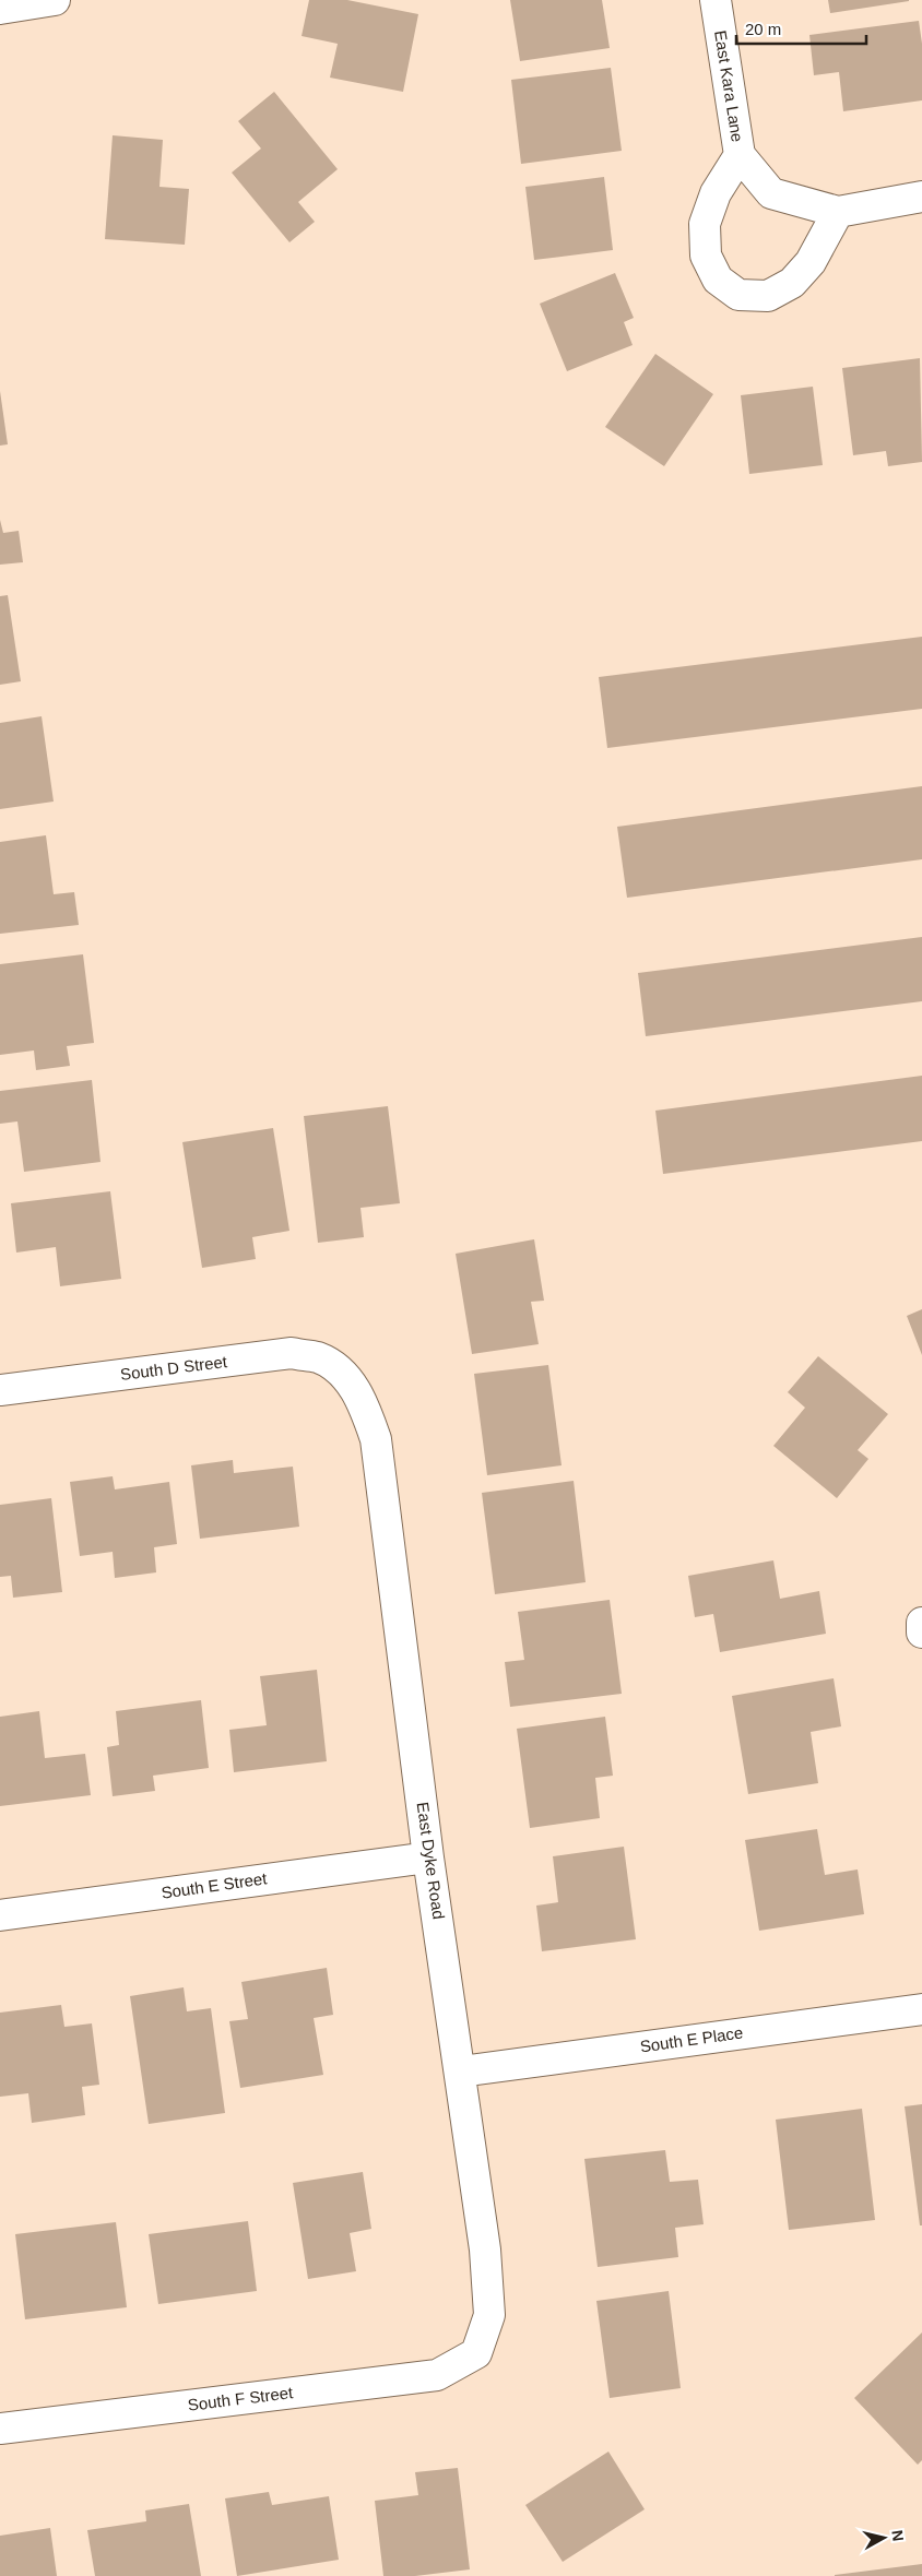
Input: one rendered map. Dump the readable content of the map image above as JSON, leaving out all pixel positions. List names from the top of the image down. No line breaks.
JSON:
{"streets":{"street":["East Kara Lane","South D Street","East Dyke Road","South E Street","South E Place","South F Street"]},"crossings":[["South D Street","East Dyke Road"],["East Dyke Road","South E Street"],["East Dyke Road","South E Place"],["East Dyke Road","South F Street"]],"scale_bar":"20 m","north":"right"}
